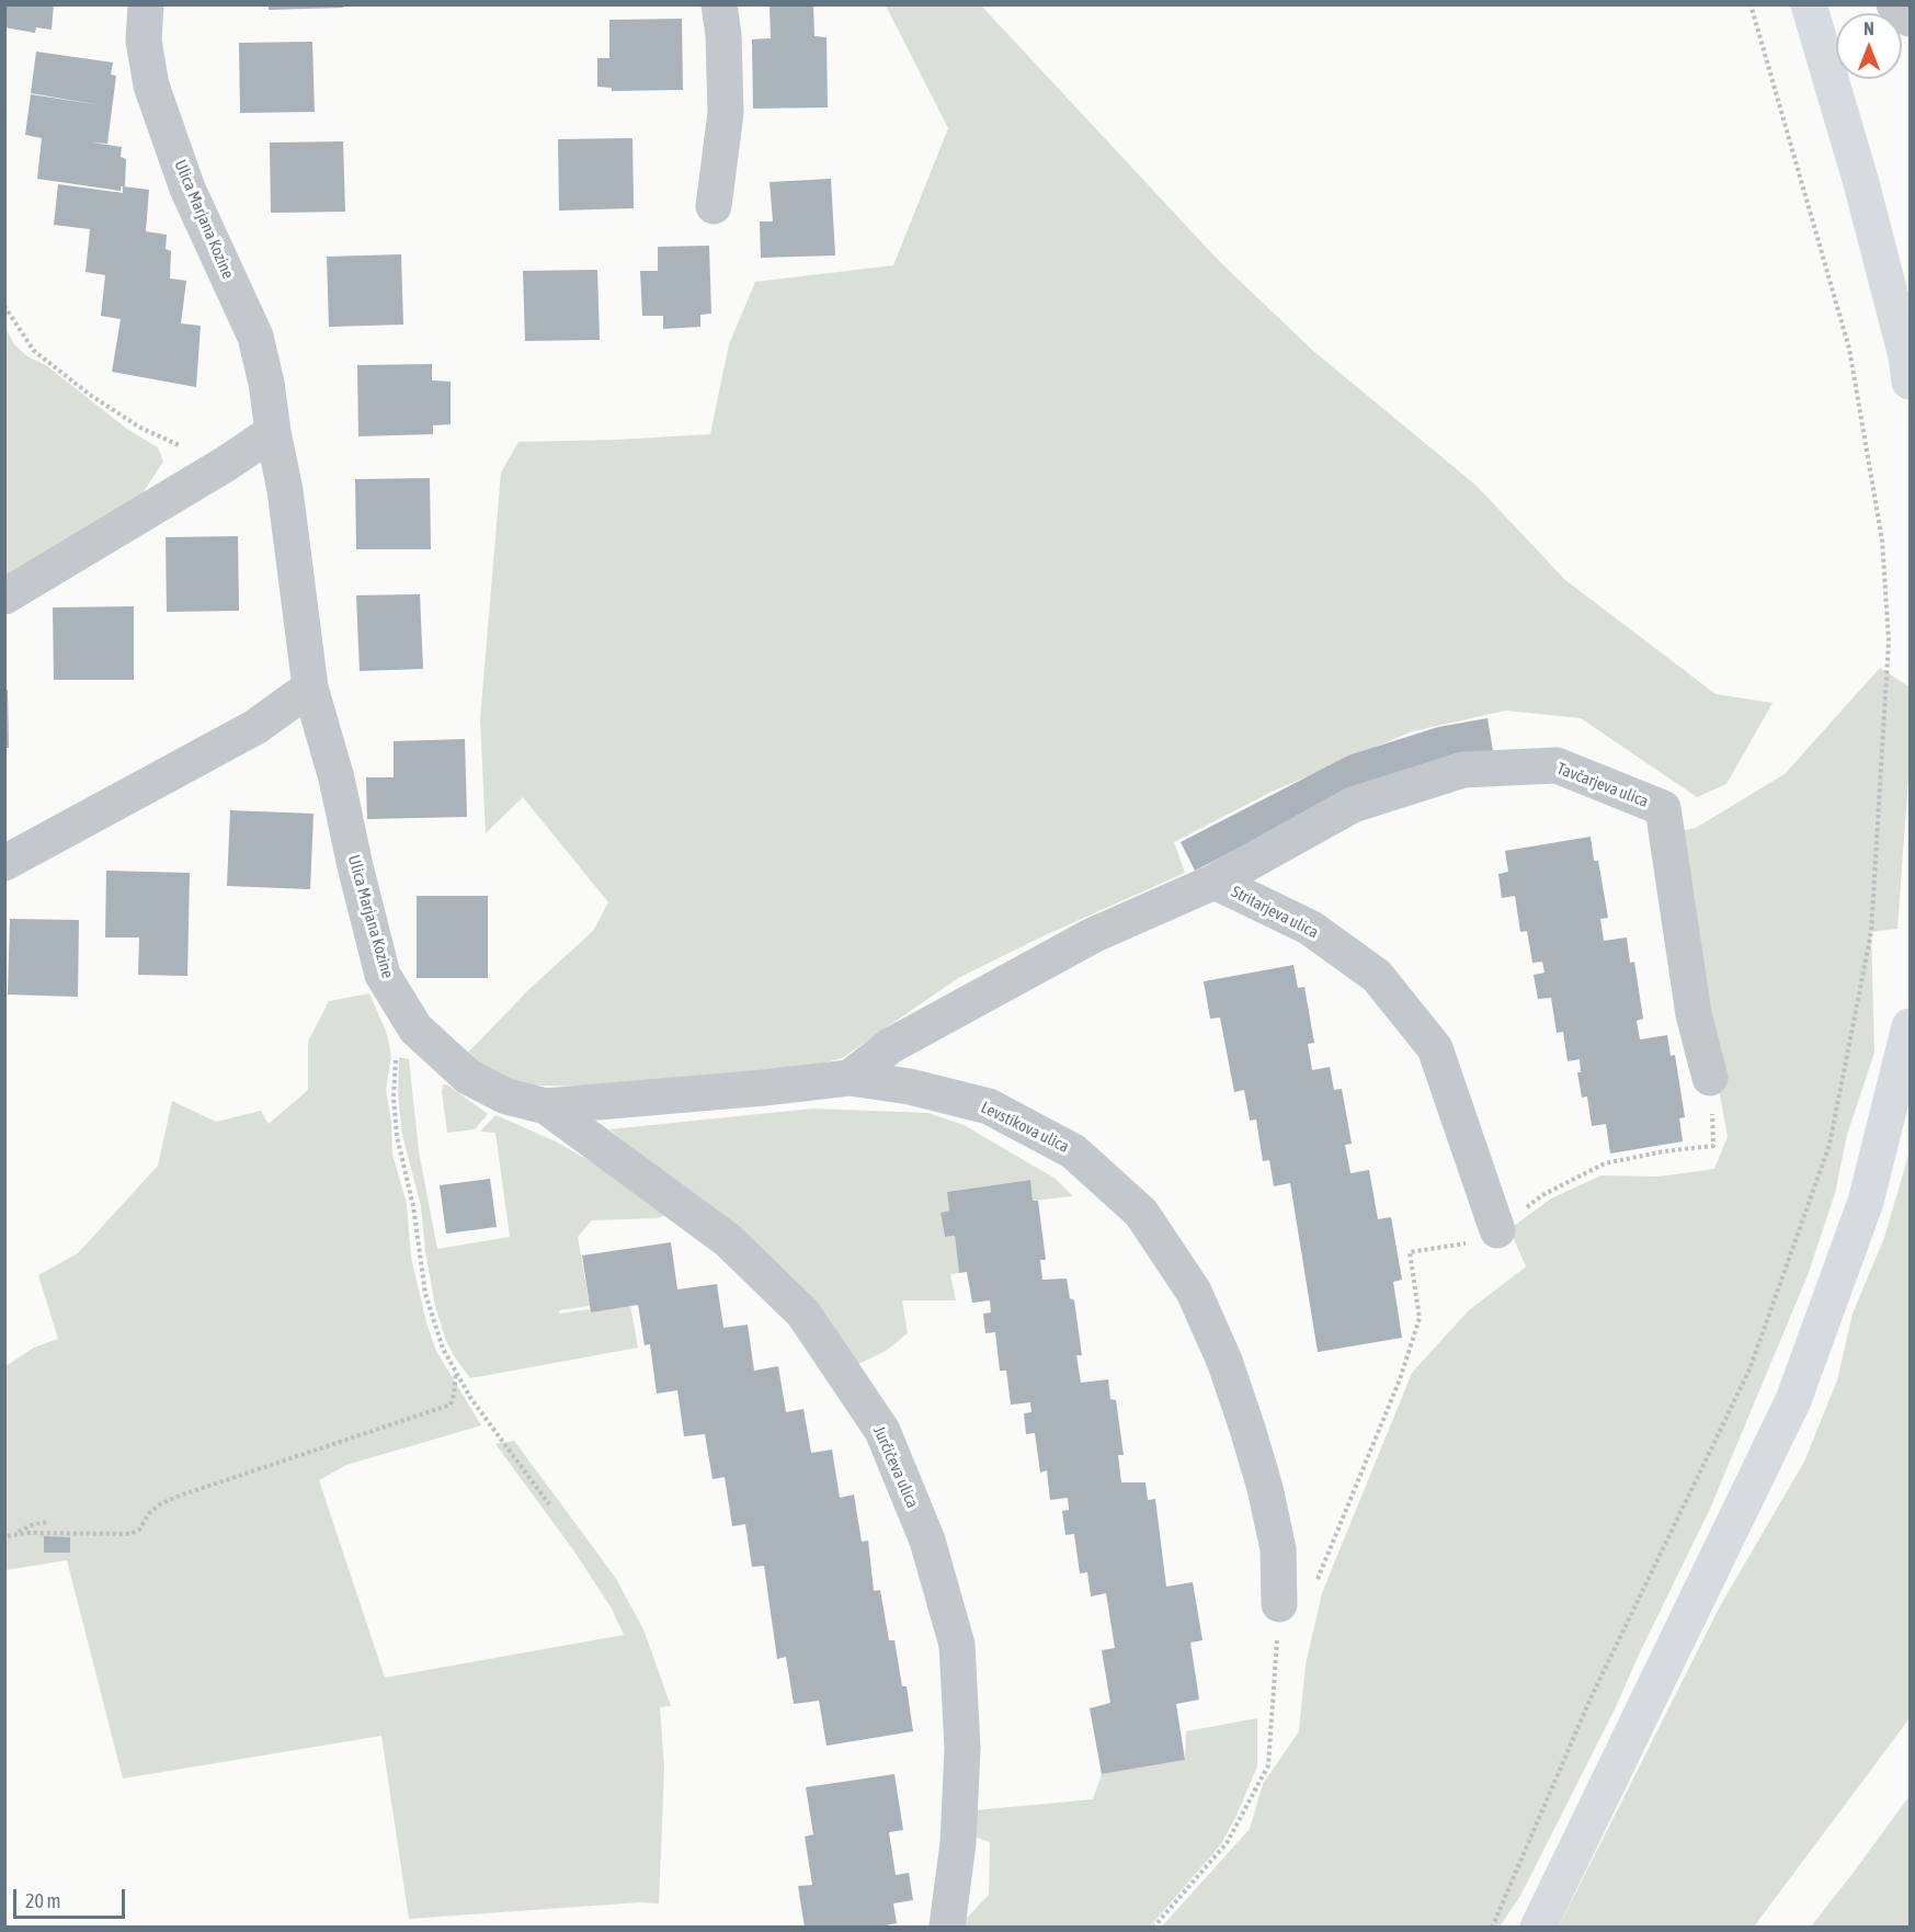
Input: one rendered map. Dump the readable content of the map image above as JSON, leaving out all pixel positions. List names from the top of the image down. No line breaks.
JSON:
{"streets":{"street":["Ulica Marjana Kozine","Tavčarjeva ulica","Stritarjeva ulica","Levstikova ulica","Jurčičeva ulica"]},"crossings":[["Ulica Marjana Kozine","Levstikova ulica"],["Ulica Marjana Kozine","Jurčičeva ulica"],["Tavčarjeva ulica","Stritarjeva ulica"],["Stritarjeva ulica","Levstikova ulica"],["Levstikova ulica","Jurčičeva ulica"]],"scale_bar":"20 m","north":"top"}
